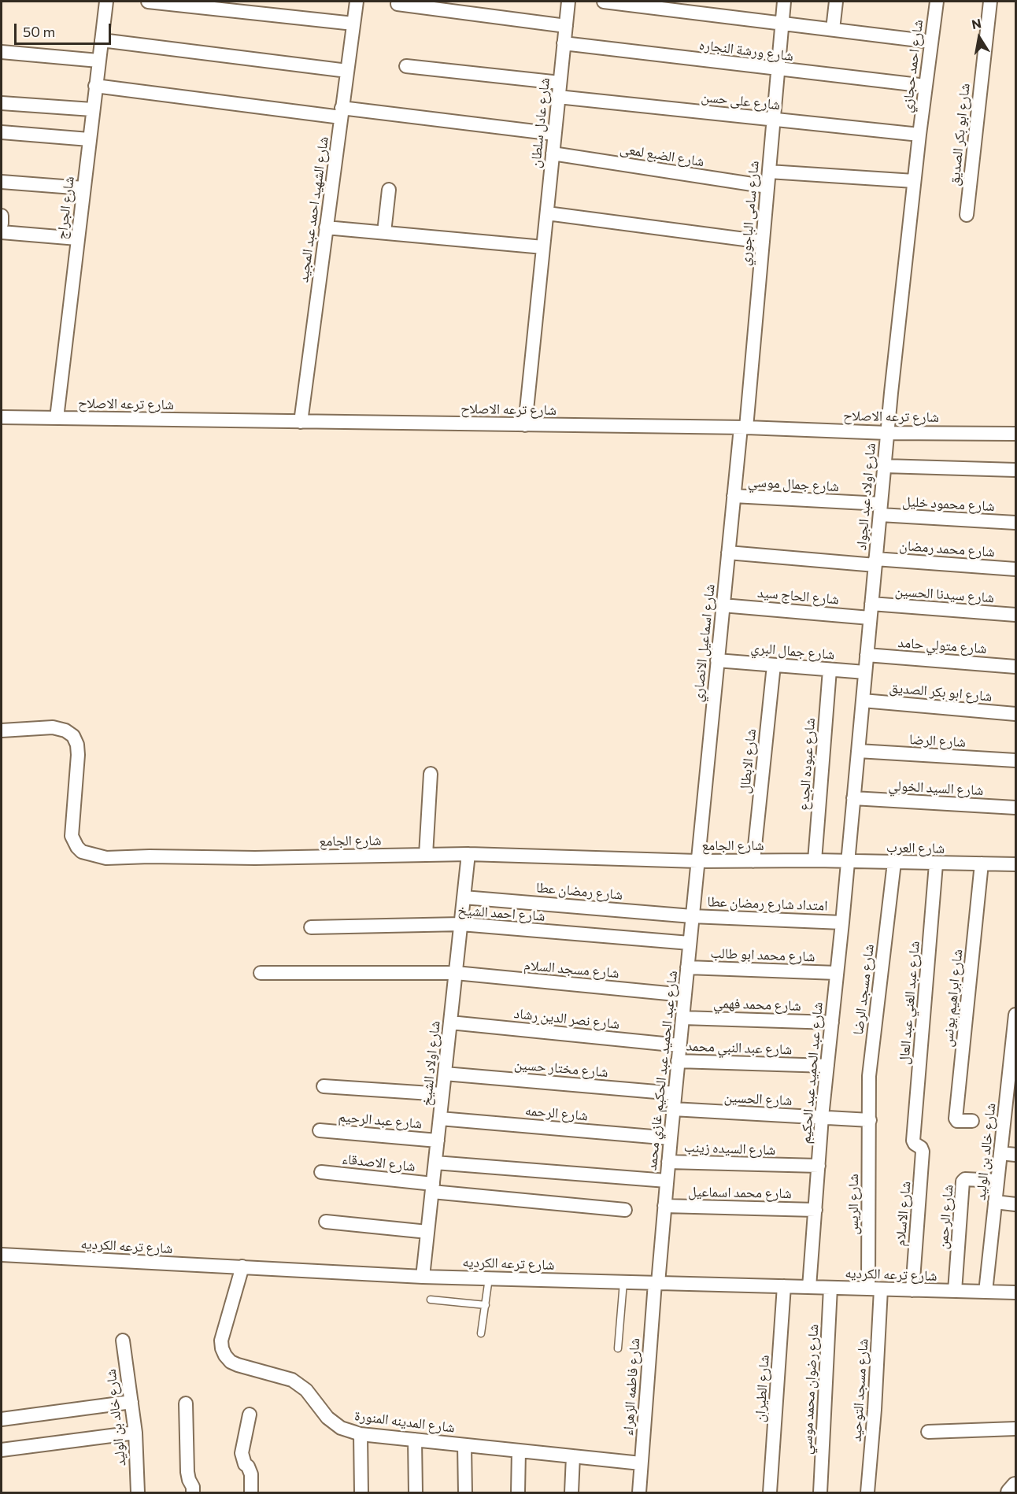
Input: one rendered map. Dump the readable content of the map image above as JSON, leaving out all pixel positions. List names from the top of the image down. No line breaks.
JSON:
{"streets":{"street":["شارع ورشة النجاره","شارع احمد حجازي","شارع على حسن","شارع عادل سلطان","شارع ابو بكر الصديق","شارع الضبع لمعى","شارع الجراج","شارع الشهيد احمد عبد المجيد","شارع سامى الباجوري","شارع ترعه الاصلاح","شارع جمال موسي","شارع اولاد عبد الجواد","شارع محمود خليل","شارع محمد رمضان","شارع سيدنا الحسين","شارع الحاج سيد","شارع اسماعيل الانصاري","شارع متولي حامد","شارع جمال البري","شارع الرضا","شارع الابطال","شارع عبوده الجدع","شارع السيد الخولي","شارع الجامع","شارع العرب","شارع رمضان عطا","امتداد شارع رمضان عطا","شارع احمد الشيخ","شارع محمد ابو طالب","شارع مسجد السلام","شارع مسجد الرضا","شارع ابراهيم يونس","شارع عبد الغني عبد العال","شارع محمد فهمي","شارع نصر الدين رشاد","شارع عبد النبي محمد","شارع اولاد الشيخ","شارع مختار حسين","شارع عبد الحميد عبد الحكيم غازي محمد","شارع عبد الحميد عبد الحكيم","شارع الحسين","شارع الرحمه","شارع عبد الرحيم","شارع السيده زينب","شارع خالد بن الوليد","شارع الاصدقاء","شارع محمد اسماعيل","شارع الريس","شارع الاسلام","شارع الرحمن","شارع ترعه الكرديه","شارع فاطمه الزهراء","شارع الطيران","شارع رضوان محمد موسي","شارع مسجد التوحيد","شارع المدينه المنورة"]},"crossings":[["شارع ورشة النجاره","شارع احمد حجازي"],["شارع ورشة النجاره","شارع عادل سلطان"],["شارع ورشة النجاره","شارع سامى الباجوري"],["شارع احمد حجازي","شارع على حسن"],["شارع احمد حجازي","شارع اولاد عبد الجواد"],["شارع على حسن","شارع عادل سلطان"],["شارع على حسن","شارع سامى الباجوري"],["شارع على حسن","شارع اولاد عبد الجواد"],["شارع عادل سلطان","شارع الضبع لمعى"],["شارع عادل سلطان","شارع ترعه الاصلاح"],["شارع ابو بكر الصديق","شارع اولاد عبد الجواد"],["شارع الضبع لمعى","شارع سامى الباجوري"],["شارع الجراج","شارع ترعه الاصلاح"],["شارع الشهيد احمد عبد المجيد","شارع ترعه الاصلاح"],["شارع سامى الباجوري","شارع ترعه الاصلاح"],["شارع سامى الباجوري","شارع اسماعيل الانصاري"],["شارع ترعه الاصلاح","شارع اولاد عبد الجواد"],["شارع ترعه الاصلاح","شارع اسماعيل الانصاري"],["شارع جمال موسي","شارع اولاد عبد الجواد"],["شارع جمال موسي","شارع محمود خليل"],["شارع جمال موسي","شارع اسماعيل الانصاري"],["شارع اولاد عبد الجواد","شارع محمود خليل"],["شارع اولاد عبد الجواد","شارع محمد رمضان"],["شارع اولاد عبد الجواد","شارع سيدنا الحسين"],["شارع اولاد عبد الجواد","شارع الحاج سيد"],["شارع اولاد عبد الجواد","شارع متولي حامد"],["شارع اولاد عبد الجواد","شارع جمال البري"],["شارع اولاد عبد الجواد","شارع الرضا"],["شارع اولاد عبد الجواد","شارع السيد الخولي"],["شارع اولاد عبد الجواد","شارع العرب"],["شارع اولاد عبد الجواد","شارع عبد الحميد عبد الحكيم"],["شارع محمد رمضان","شارع اسماعيل الانصاري"],["شارع الحاج سيد","شارع اسماعيل الانصاري"],["شارع اسماعيل الانصاري","شارع جمال البري"],["شارع اسماعيل الانصاري","شارع الجامع"],["شارع اسماعيل الانصاري","شارع عبد الحميد عبد الحكيم غازي محمد"],["شارع جمال البري","شارع الابطال"],["شارع جمال البري","شارع عبوده الجدع"],["شارع الابطال","شارع الجامع"],["شارع عبوده الجدع","شارع الجامع"],["شارع عبوده الجدع","شارع العرب"],["شارع الجامع","شارع العرب"],["شارع الجامع","شارع اولاد الشيخ"],["شارع الجامع","شارع عبد الحميد عبد الحكيم غازي محمد"],["شارع العرب","شارع مسجد الرضا"],["شارع العرب","شارع ابراهيم يونس"],["شارع العرب","شارع عبد الغني عبد العال"],["شارع العرب","شارع عبد الحميد عبد الحكيم"],["شارع رمضان عطا","امتداد شارع رمضان عطا"],["شارع رمضان عطا","شارع اولاد الشيخ"],["شارع رمضان عطا","شارع عبد الحميد عبد الحكيم غازي محمد"],["امتداد شارع رمضان عطا","شارع عبد الحميد عبد الحكيم غازي محمد"],["امتداد شارع رمضان عطا","شارع عبد الحميد عبد الحكيم"],["شارع احمد الشيخ","شارع اولاد الشيخ"],["شارع احمد الشيخ","شارع عبد الحميد عبد الحكيم غازي محمد"],["شارع محمد ابو طالب","شارع عبد الحميد عبد الحكيم غازي محمد"],["شارع محمد ابو طالب","شارع عبد الحميد عبد الحكيم"],["شارع مسجد السلام","شارع اولاد الشيخ"],["شارع مسجد السلام","شارع عبد الحميد عبد الحكيم غازي محمد"],["شارع مسجد الرضا","شارع الحسين"],["شارع مسجد الرضا","شارع الريس"],["شارع عبد الغني عبد العال","شارع الاسلام"],["شارع محمد فهمي","شارع عبد الحميد عبد الحكيم غازي محمد"],["شارع محمد فهمي","شارع عبد الحميد عبد الحكيم"],["شارع نصر الدين رشاد","شارع اولاد الشيخ"],["شارع نصر الدين رشاد","شارع عبد الحميد عبد الحكيم غازي محمد"],["شارع عبد النبي محمد","شارع عبد الحميد عبد الحكيم غازي محمد"],["شارع عبد النبي محمد","شارع عبد الحميد عبد الحكيم"],["شارع اولاد الشيخ","شارع مختار حسين"],["شارع اولاد الشيخ","شارع الرحمه"],["شارع اولاد الشيخ","شارع عبد الرحيم"],["شارع اولاد الشيخ","شارع الاصدقاء"],["شارع اولاد الشيخ","شارع ترعه الكرديه"],["شارع مختار حسين","شارع عبد الحميد عبد الحكيم غازي محمد"],["شارع عبد الحميد عبد الحكيم غازي محمد","شارع الحسين"],["شارع عبد الحميد عبد الحكيم غازي محمد","شارع الرحمه"],["شارع عبد الحميد عبد الحكيم غازي محمد","شارع السيده زينب"],["شارع عبد الحميد عبد الحكيم غازي محمد","شارع محمد اسماعيل"],["شارع عبد الحميد عبد الحكيم غازي محمد","شارع ترعه الكرديه"],["شارع عبد الحميد عبد الحكيم غازي محمد","شارع فاطمه الزهراء"],["شارع عبد الحميد عبد الحكيم","شارع الحسين"],["شارع عبد الحميد عبد الحكيم","شارع السيده زينب"],["شارع عبد الحميد عبد الحكيم","شارع محمد اسماعيل"],["شارع عبد الحميد عبد الحكيم","شارع ترعه الكرديه"],["شارع الحسين","شارع الريس"],["شارع خالد بن الوليد","شارع الرحمن"],["شارع خالد بن الوليد","شارع ترعه الكرديه"],["شارع الريس","شارع ترعه الكرديه"],["شارع الريس","شارع مسجد التوحيد"],["شارع الاسلام","شارع ترعه الكرديه"],["شارع الرحمن","شارع ترعه الكرديه"],["شارع ترعه الكرديه","شارع فاطمه الزهراء"],["شارع ترعه الكرديه","شارع الطيران"],["شارع ترعه الكرديه","شارع رضوان محمد موسي"],["شارع ترعه الكرديه","شارع مسجد التوحيد"],["شارع ترعه الكرديه","شارع المدينه المنورة"],["شارع فاطمه الزهراء","شارع المدينه المنورة"]],"scale_bar":"50 m","north":"top"}
